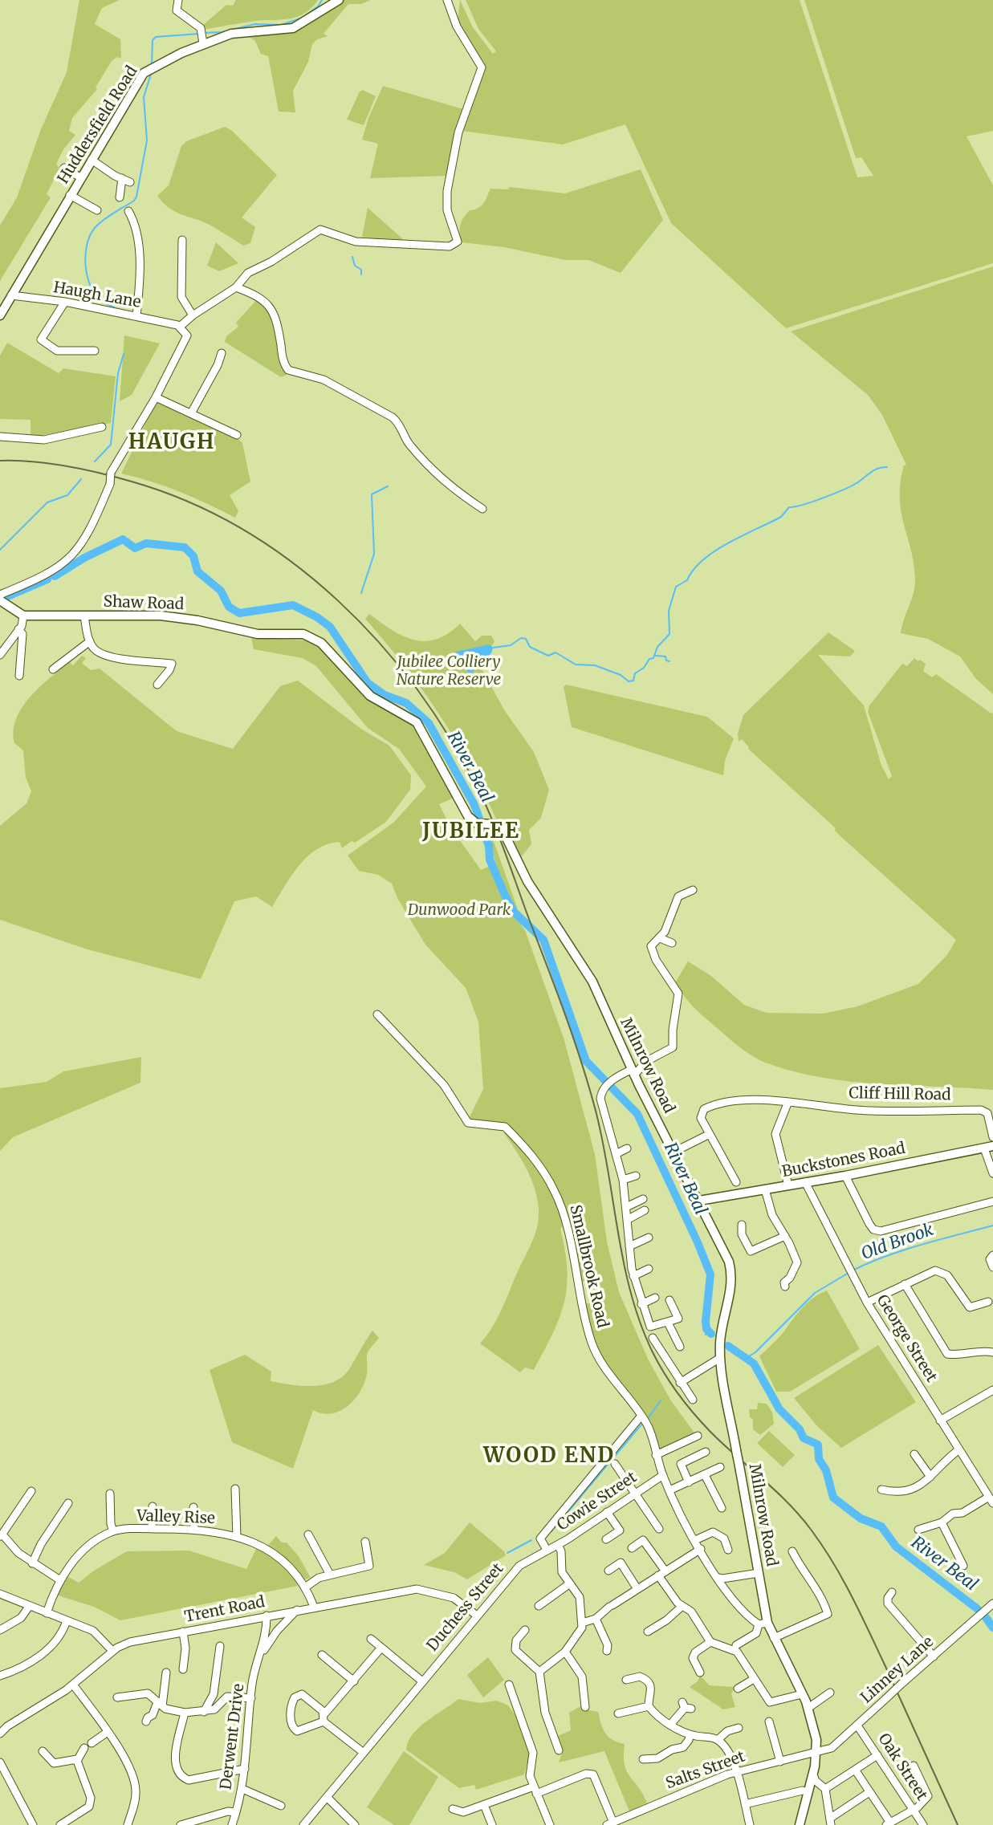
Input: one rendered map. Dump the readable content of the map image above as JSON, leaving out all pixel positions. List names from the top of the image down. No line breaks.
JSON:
{"streets":{"main road":["Huddersfield Road","Shaw Road","Milnrow Road","Buckstones Road"],"street":["Haugh Lane","Cliff Hill Road","Smallbrook Road","George Street","Cowie Street","Valley Rise","Duchess Street","Trent Road","Linney Lane","Derwent Drive","Oak Street","Salts Street"]},"crossings":[["Huddersfield Road","Haugh Lane"],["Shaw Road","Milnrow Road"],["Milnrow Road","Buckstones Road"],["Milnrow Road","Smallbrook Road"],["Milnrow Road","Linney Lane"],["Milnrow Road","Salts Street"],["Buckstones Road","George Street"],["Smallbrook Road","Cowie Street"],["Cowie Street","Duchess Street"],["Valley Rise","Trent Road"],["Duchess Street","Trent Road"],["Trent Road","Derwent Drive"],["Linney Lane","Oak Street"],["Linney Lane","Salts Street"]],"districts":["HAUGH","JUBILEE","WOOD END"],"water":["River Beal","Old Brook"],"parks":["Jubilee Colliery Nature Reserve","Dunwood Park"]}
